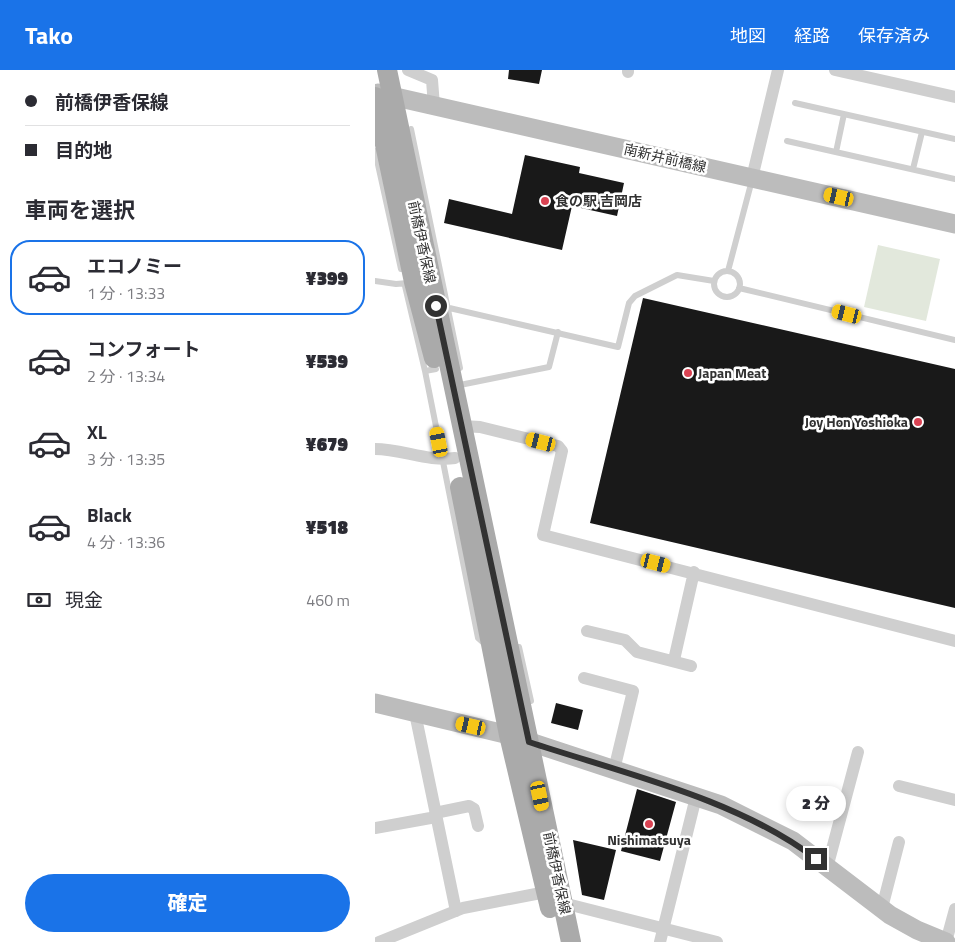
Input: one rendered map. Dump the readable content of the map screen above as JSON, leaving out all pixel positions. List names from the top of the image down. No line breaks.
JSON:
{"streets":{"main road":["前橋伊香保線"],"street":["南新井前橋線"]},"crossings":[["南新井前橋線","前橋伊香保線"]],"places":["食の駅 吉岡店","Japan Meat","Joy Hon Yoshioka","Nishimatsuya"],"page":{"header":"Tako","nav":["地図","経路","保存済み"],"banner":["前橋伊香保線","目的地"],"heading":"車両を選択","list":[{"name":"エコノミー","note":"1 分 · 13:33","value":"¥399"},{"name":"コンフォート","note":"2 分 · 13:34","value":"¥539"},{"name":"XL","note":"3 分 · 13:35","value":"¥679"},{"name":"Black","note":"4 分 · 13:36","value":"¥518"}],"pay":["現金","460 m"],"bubble":"2 分","buttons":"確定"}}
